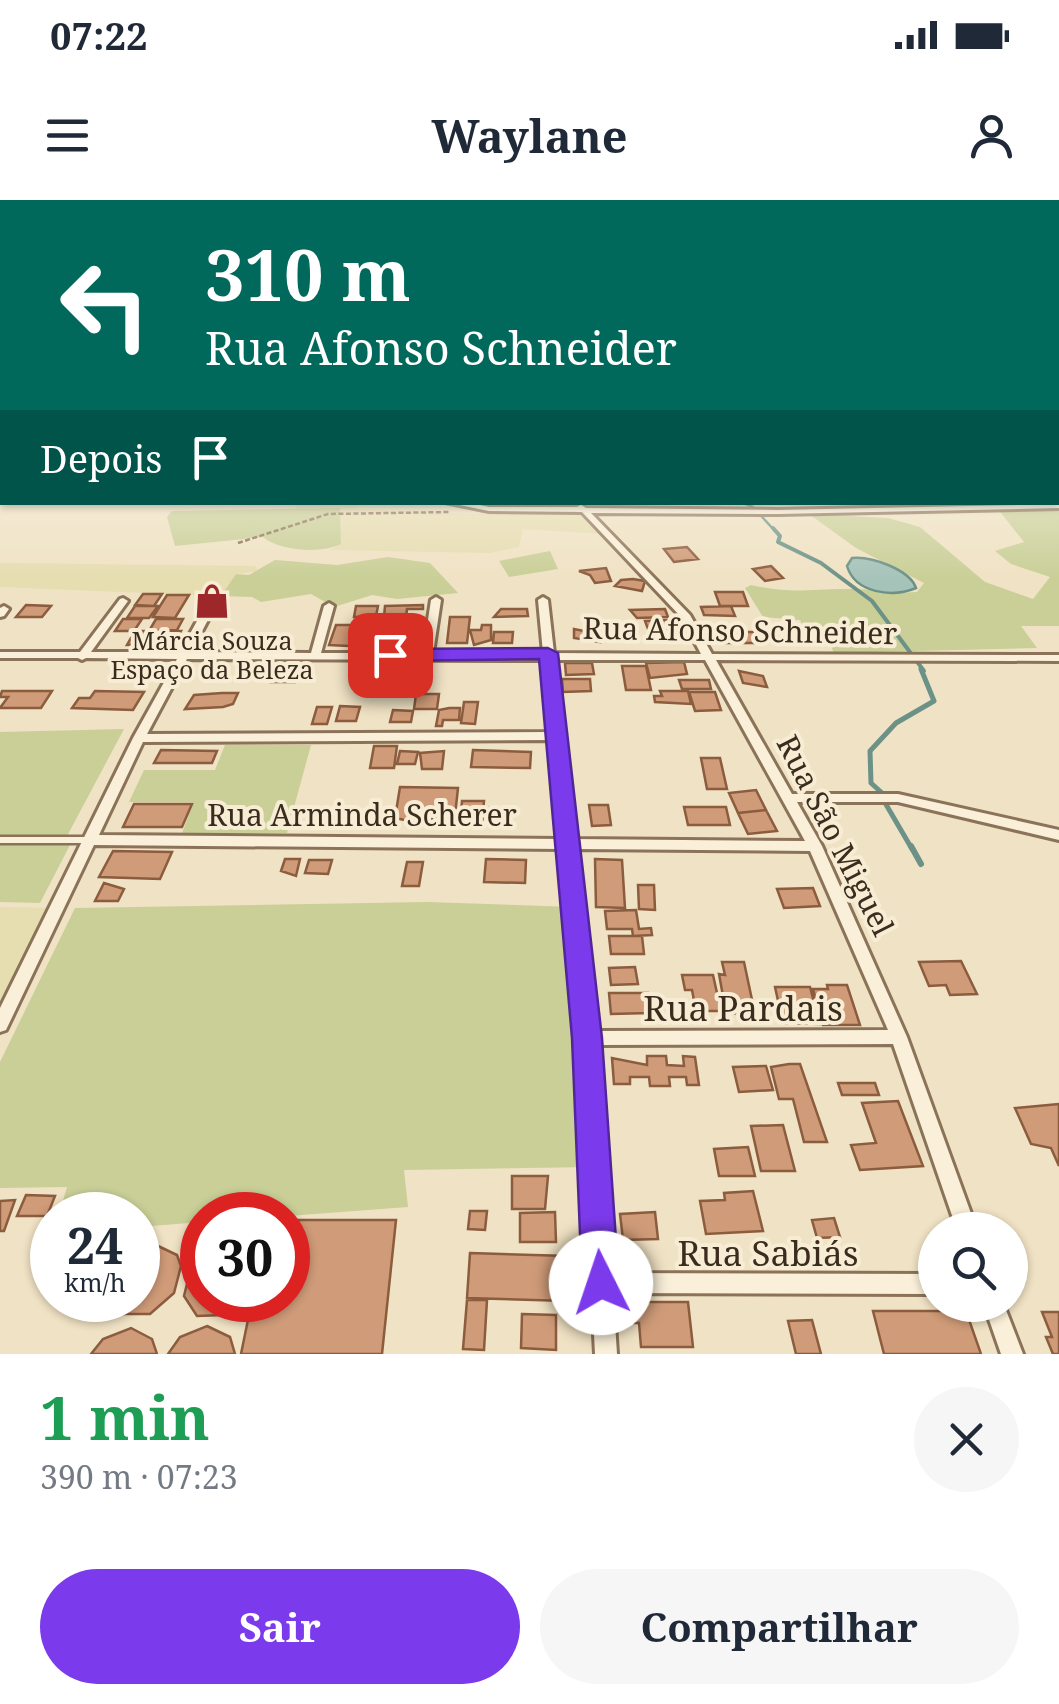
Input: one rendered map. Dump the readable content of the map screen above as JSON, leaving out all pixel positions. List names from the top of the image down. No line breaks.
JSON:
{"streets":{"street":["Rua Afonso Schneider","Rua Arminda Scherer","Rua São Miguel","Rua Pardais","Rua Sabiás"]},"crossings":[["Rua Afonso Schneider","Rua São Miguel"],["Rua Arminda Scherer","Rua São Miguel"],["Rua São Miguel","Rua Pardais"]],"places":{"shop":["Márcia Souza Espaço da Beleza"]},"page":{"status":"07:22","header":"Waylane","turn":["310 m","Rua Afonso Schneider"],"then":"Depois","speed":"24 km/h","limit":"30","heading":["1 min","390 m · 07:23"],"buttons":["Sair","Compartilhar"]}}
